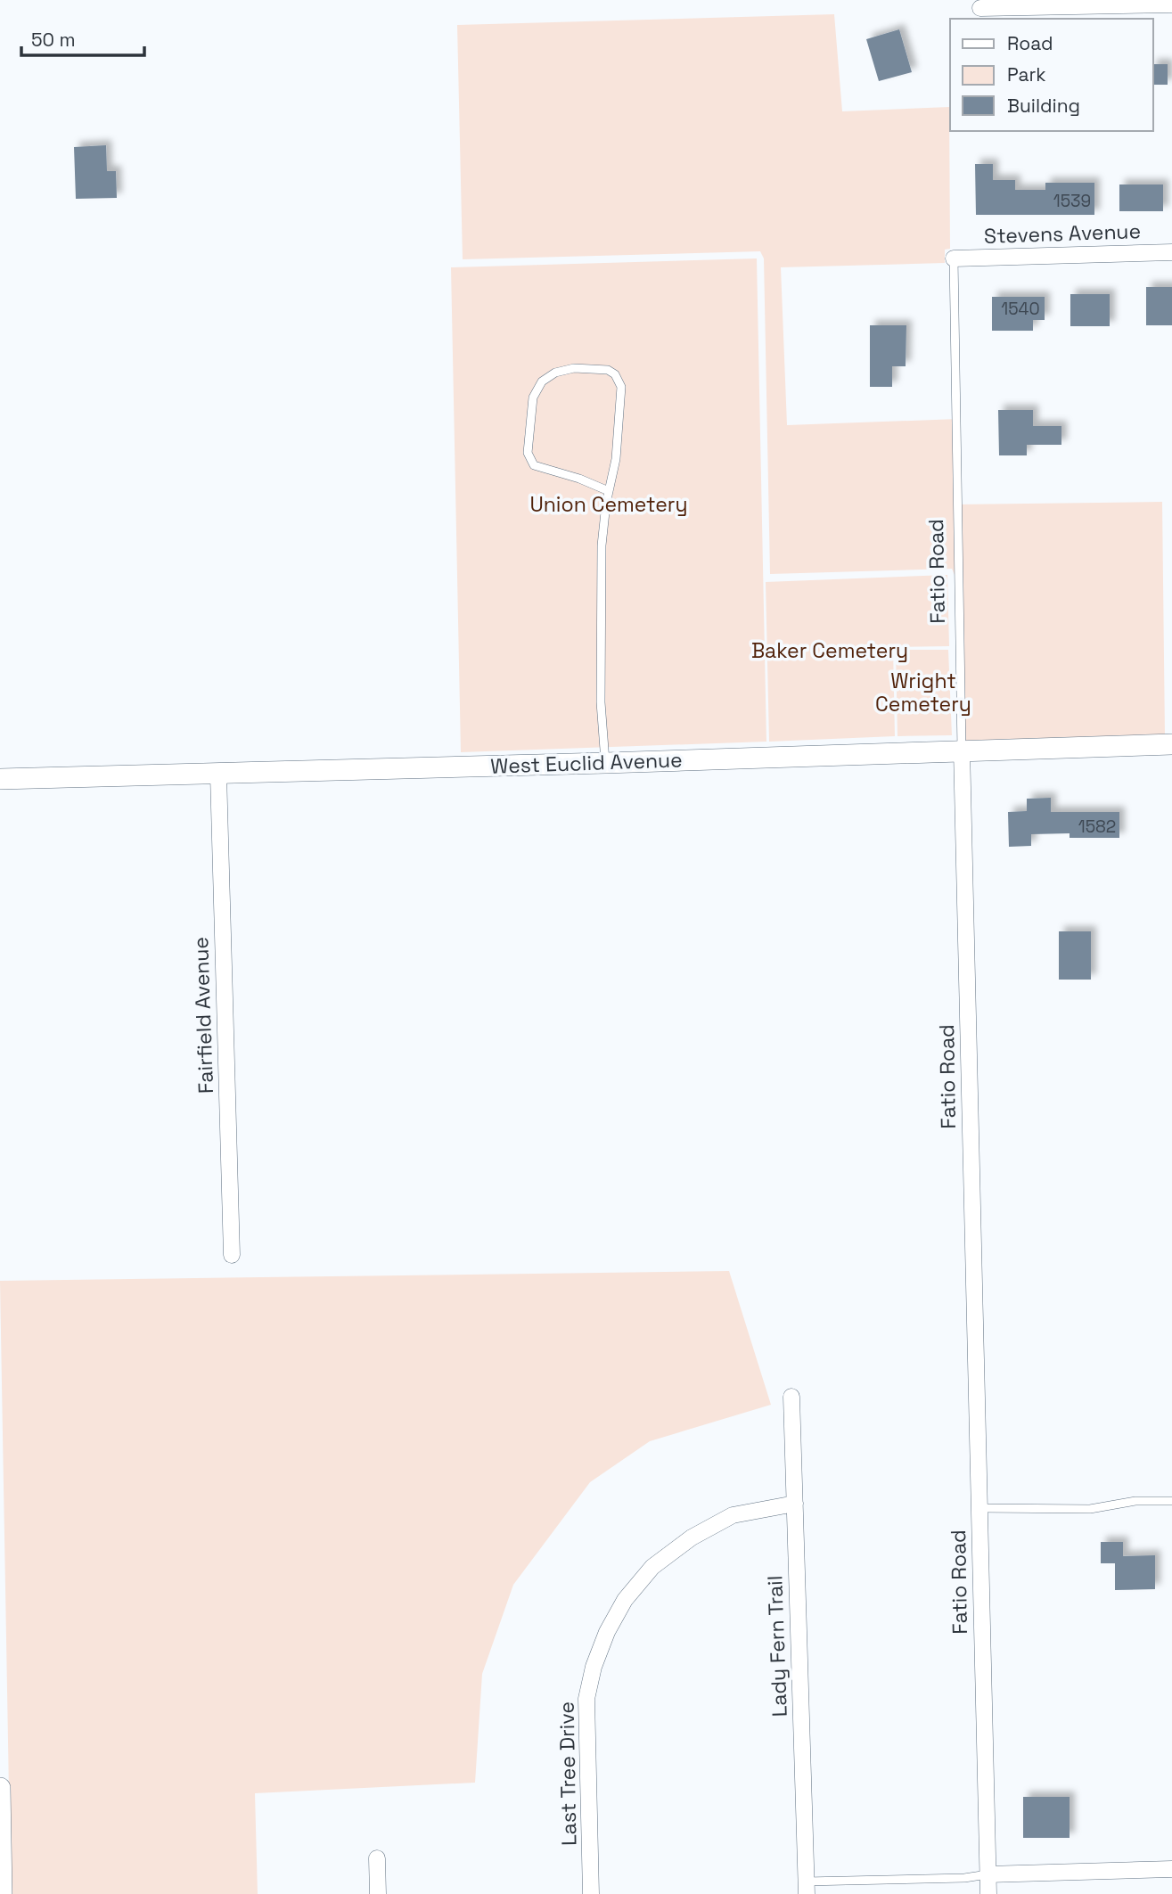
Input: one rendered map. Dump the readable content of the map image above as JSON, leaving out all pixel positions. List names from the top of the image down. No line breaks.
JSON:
{"streets":{"street":["Stevens Avenue","Fatio Road","West Euclid Avenue","Fairfield Avenue","Lady Fern Trail","Last Tree Drive"]},"crossings":[["Stevens Avenue","Fatio Road"],["Fatio Road","West Euclid Avenue"],["West Euclid Avenue","Fairfield Avenue"],["Lady Fern Trail","Last Tree Drive"]],"parks":["Union Cemetery","Baker Cemetery","Wright Cemetery"],"house_numbers":["1539","1540","1582"],"legend":["Road","Park","Building"],"scale_bar":"50 m"}
